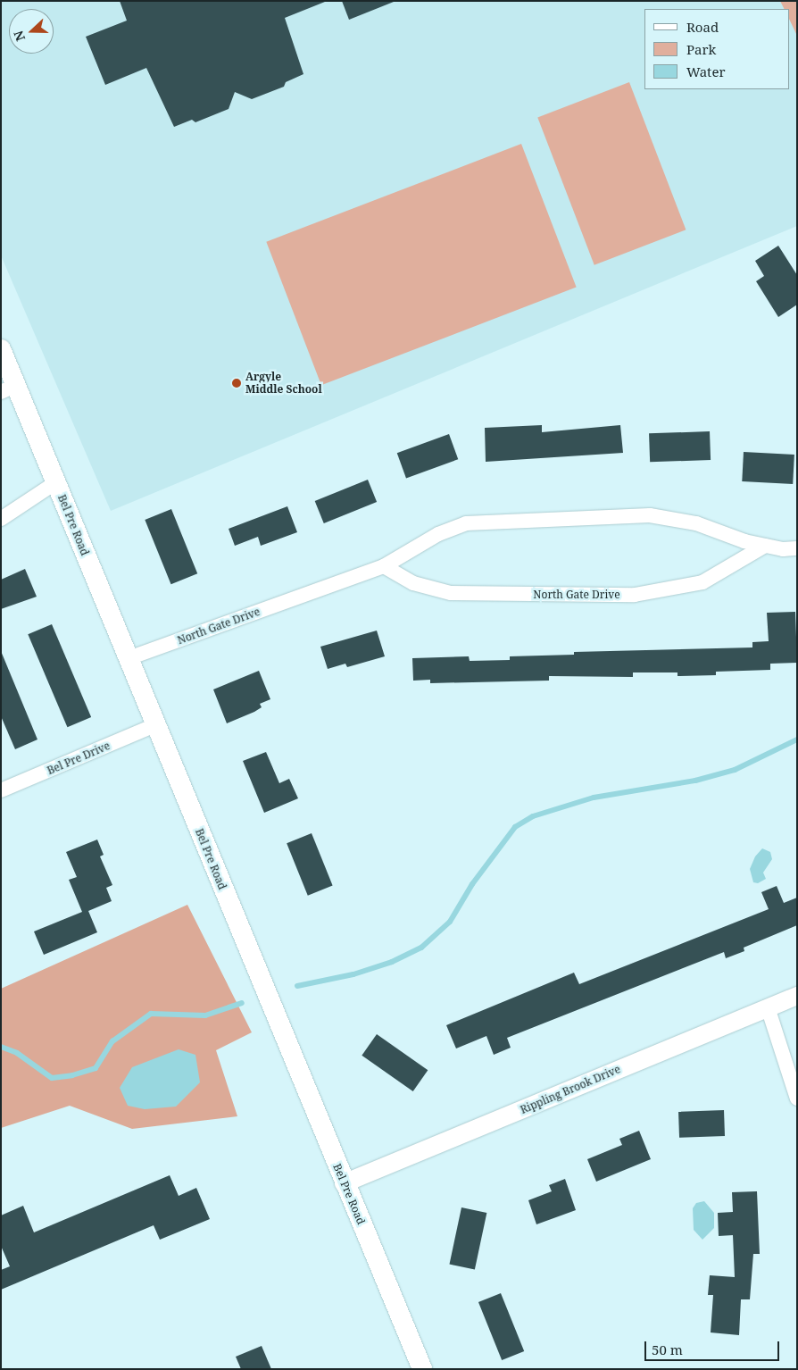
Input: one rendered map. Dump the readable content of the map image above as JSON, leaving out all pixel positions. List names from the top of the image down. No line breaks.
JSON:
{"streets":{"main road":["Bel Pre Road"],"street":["North Gate Drive","Bel Pre Drive","Rippling Brook Drive"]},"crossings":[["Bel Pre Road","North Gate Drive"],["Bel Pre Road","Bel Pre Drive"],["Bel Pre Road","Rippling Brook Drive"]],"places":["Argyle Middle School"],"legend":["Road","Park","Water"],"scale_bar":"50 m","north":"left"}
